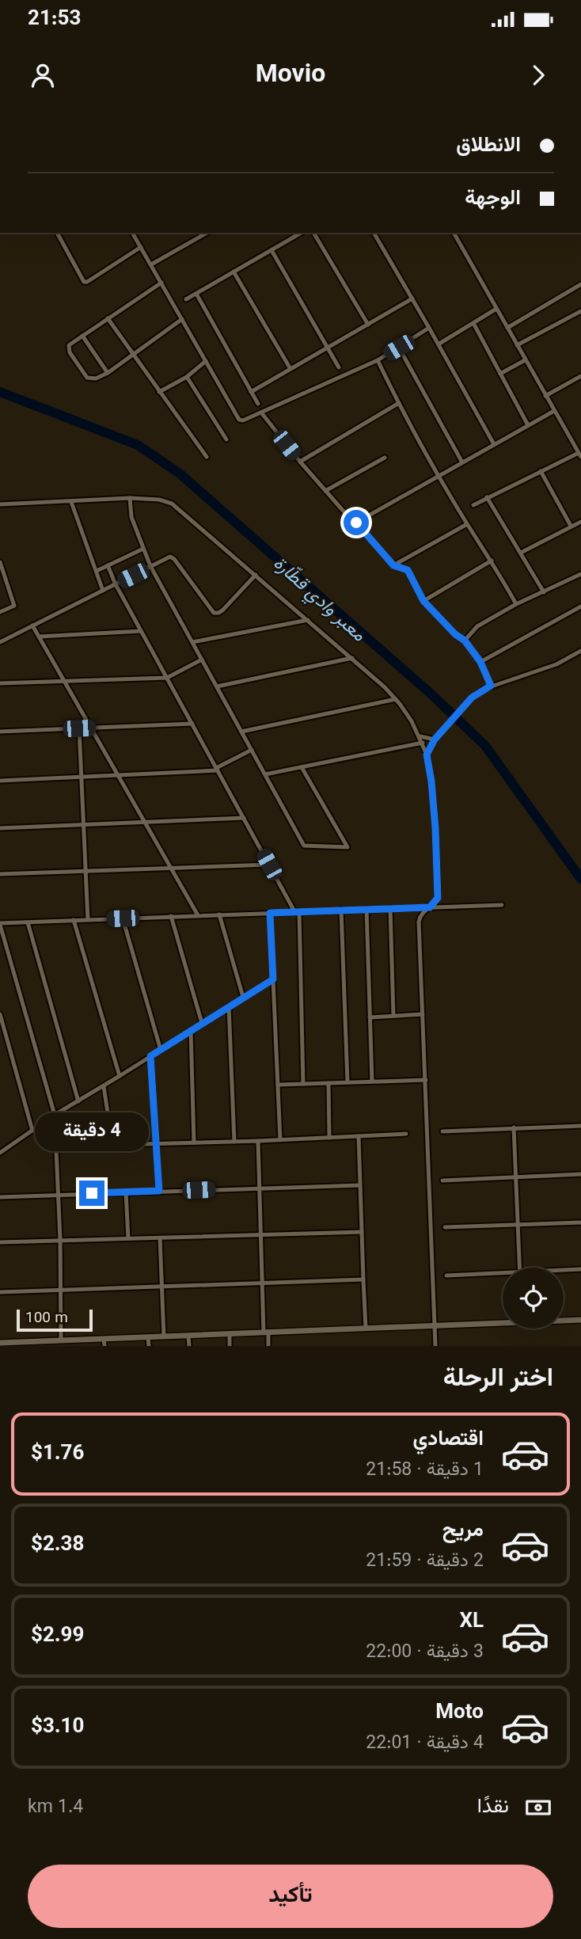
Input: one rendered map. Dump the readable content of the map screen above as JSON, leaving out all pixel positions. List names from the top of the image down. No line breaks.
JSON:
{"water":["معبر وادي قطّارة"],"scale_bar":"100 m","page":{"status":"21:53","header":"Movio","banner":["الانطلاق","الوجهة"],"bubble":"4 دقيقة","scale":"100 m","heading":"اختر الرحلة","list":[{"name":"اقتصادي","note":"1 دقيقة · 21:58","value":"$1.76"},{"name":"مريح","note":"2 دقيقة · 21:59","value":"$2.38"},{"name":"XL","note":"3 دقيقة · 22:00","value":"$2.99"},{"name":"Moto","note":"4 دقيقة · 22:01","value":"$3.10"}],"pay":["نقدًا","1.4 km"],"buttons":"تأكيد"}}
